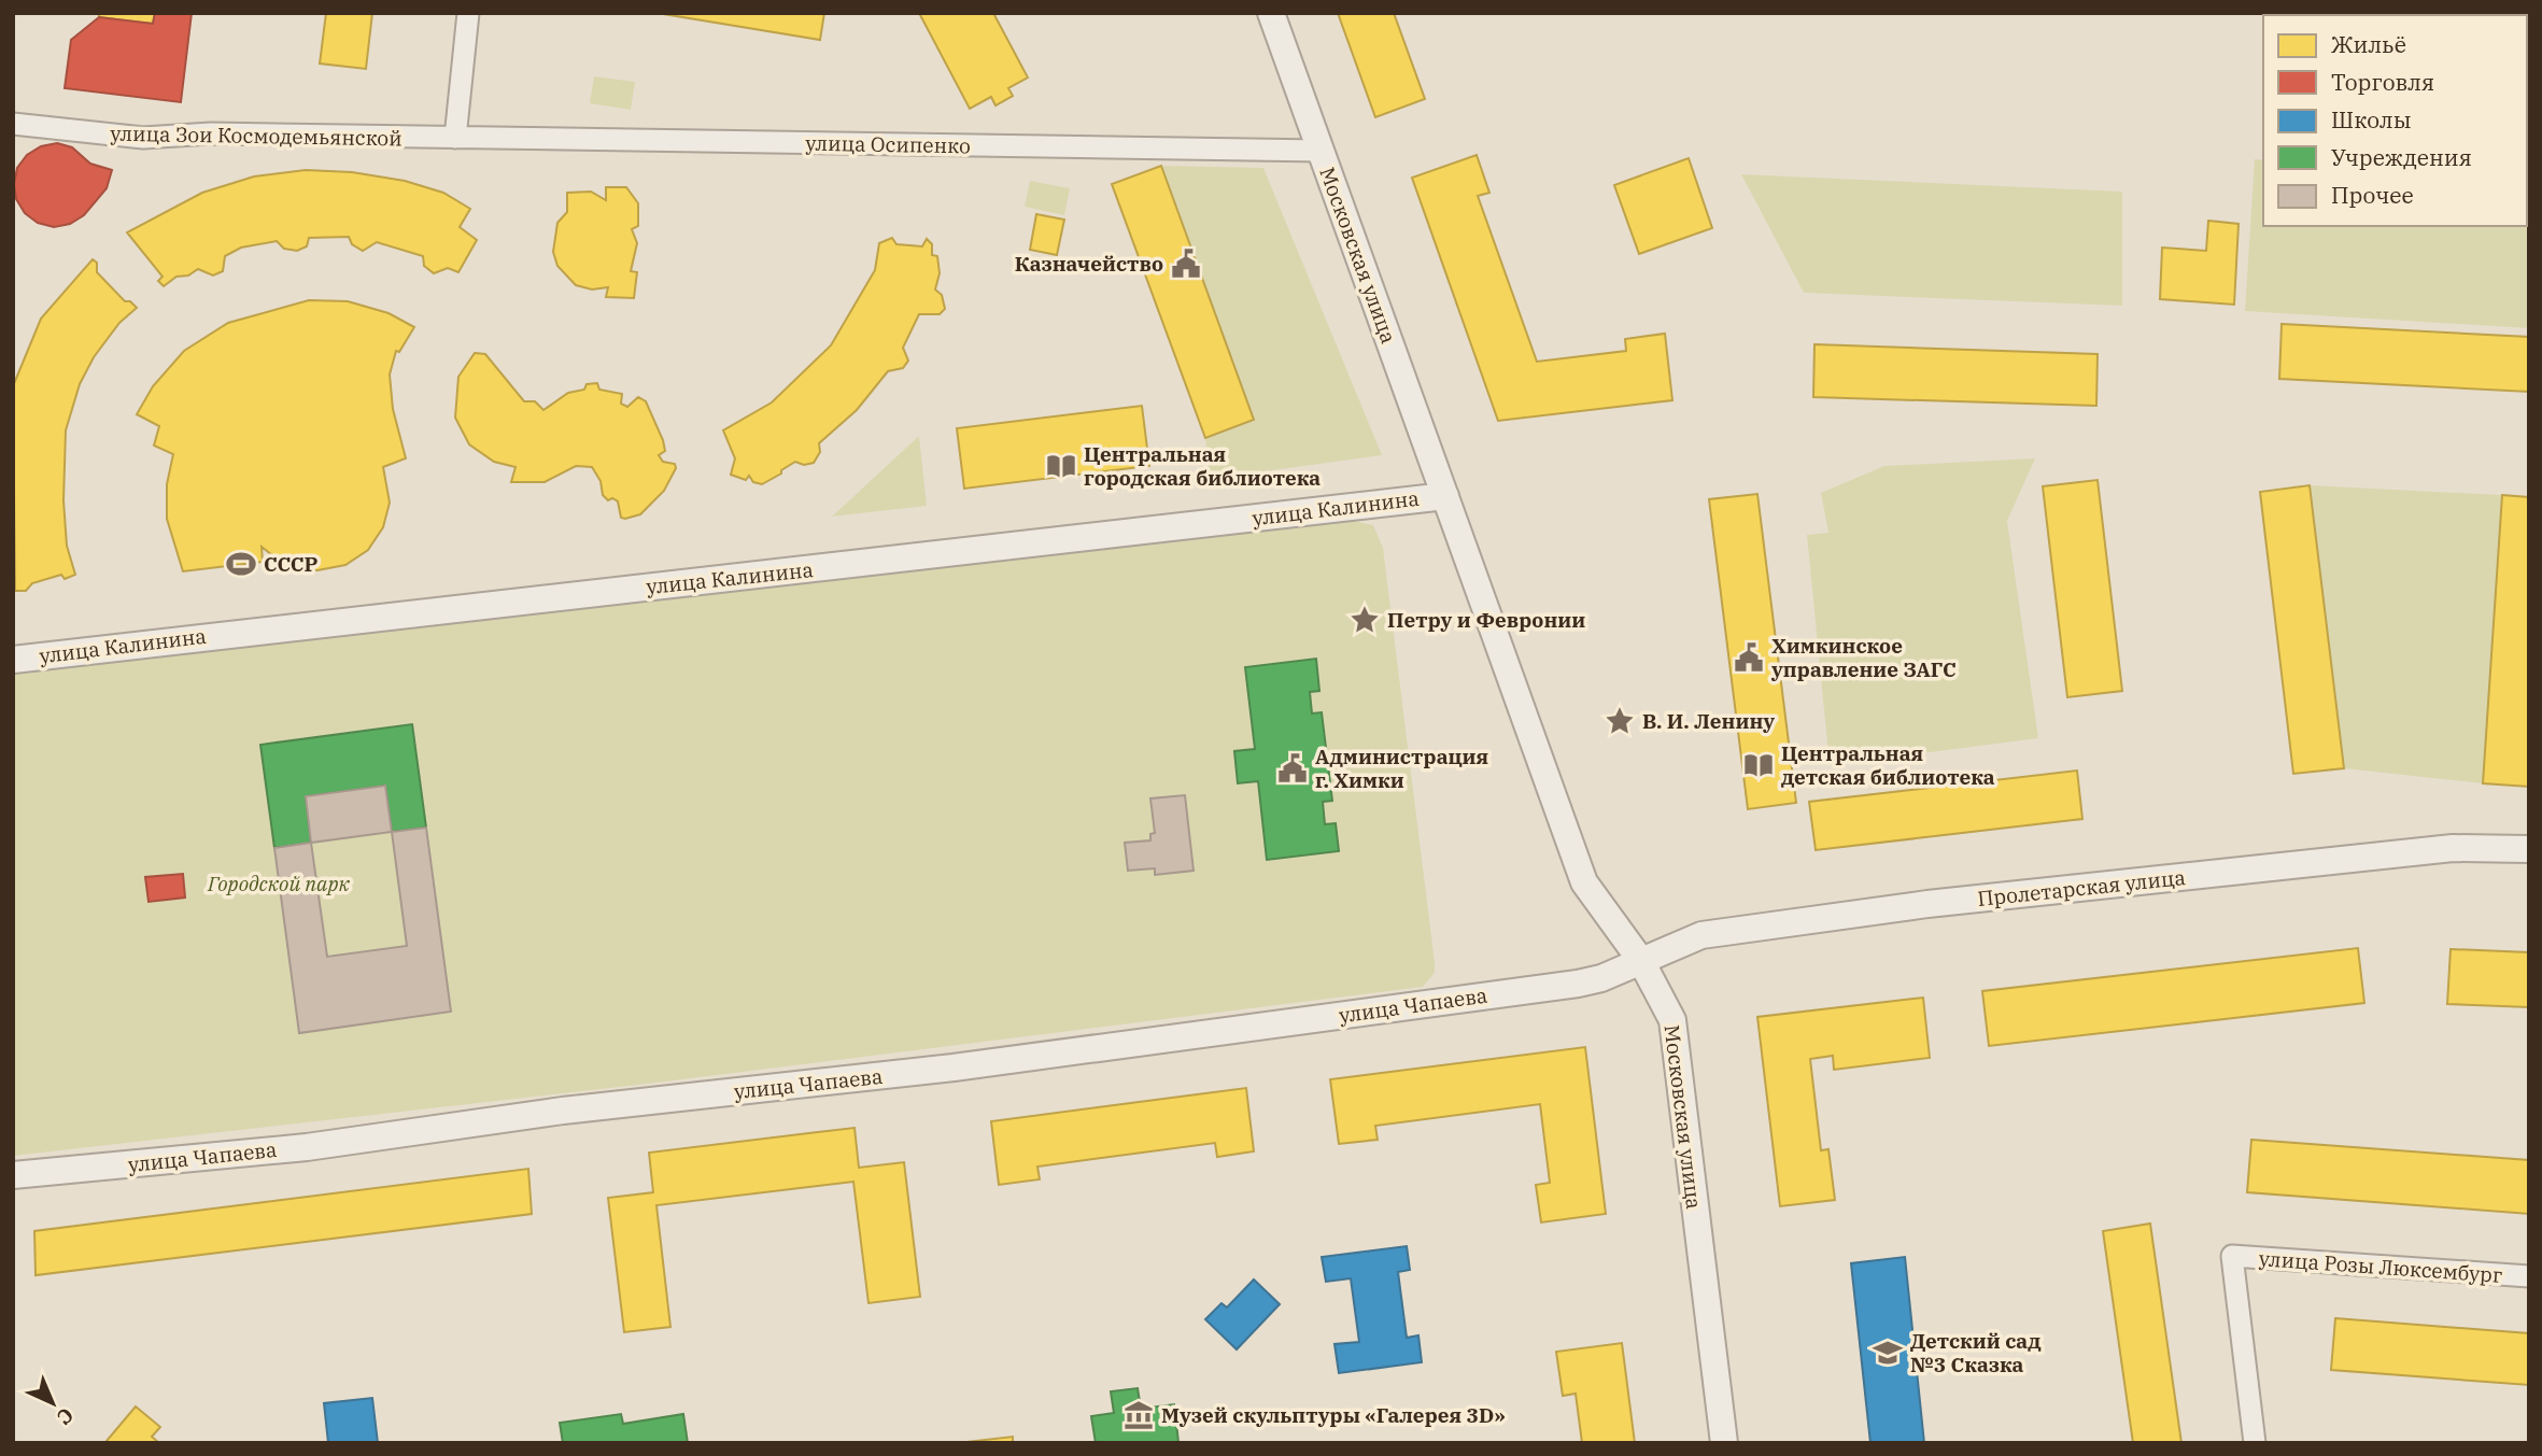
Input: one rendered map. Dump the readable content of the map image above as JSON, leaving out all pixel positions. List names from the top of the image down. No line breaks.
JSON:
{"streets":{"street":["улица Зои Космодемьянской","улица Осипенко","Московская улица","улица Калинина","Пролетарская улица","улица Чапаева","улица Розы Люксембург"]},"crossings":[["улица Зои Космодемьянской","улица Осипенко"],["улица Осипенко","Московская улица"],["Московская улица","улица Калинина"],["Московская улица","Пролетарская улица"],["Московская улица","улица Чапаева"],["Пролетарская улица","улица Чапаева"]],"parks":["Городской парк"],"places":{"public building":["Казначейство","Химкинское управление ЗАГС","Администрация г. Химки"],"library":["Центральная городская библиотека","Центральная детская библиотека"],"sports":["СССР"],"place":["Петру и Февронии","В. И. Ленину"],"school or university":["Детский сад №3 Сказка"],"museum":["Музей скульптуры «Галерея 3D»"]},"legend":["Жильё","Торговля","Школы","Учреждения","Прочее"],"north":"bottom right"}
